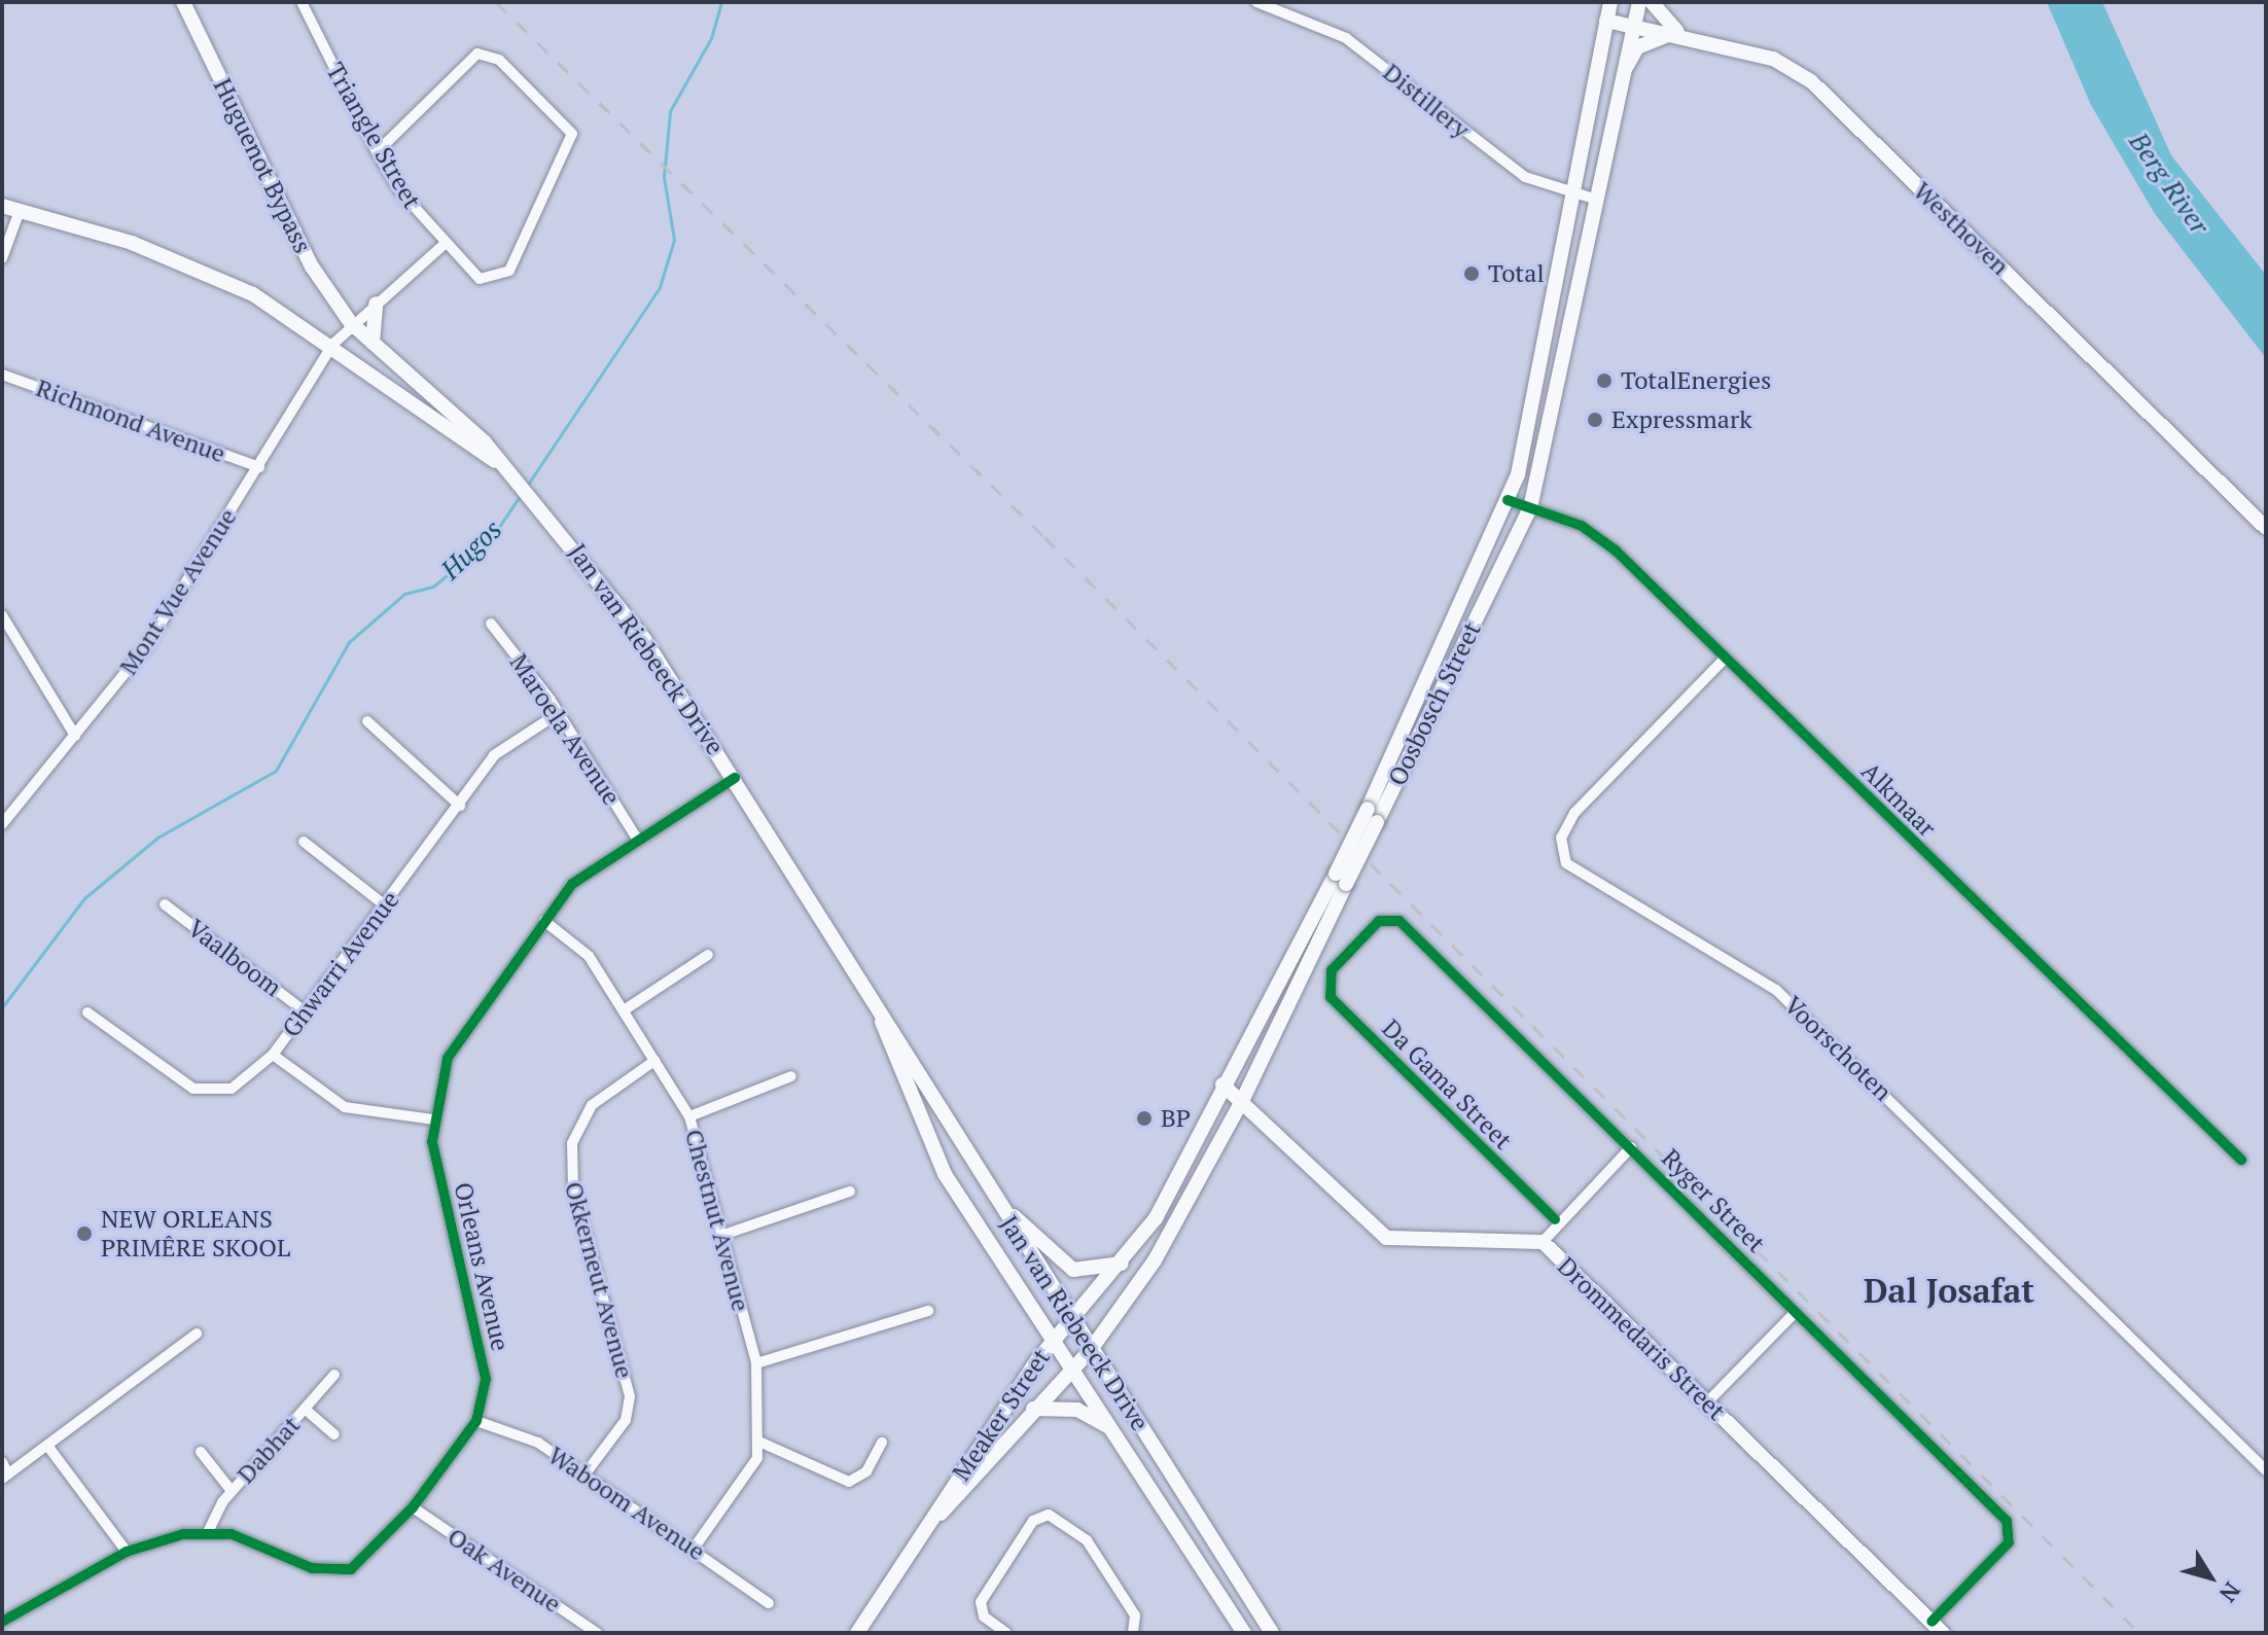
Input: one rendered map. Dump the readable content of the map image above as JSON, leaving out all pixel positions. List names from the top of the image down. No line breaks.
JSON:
{"streets":{"main road":["Huguenot Bypass","Westhoven","Jan van Riebeeck Drive","Oosbosch Street","Drommedaris Street","Meaker Street"],"street":["Distillery","Triangle Street","Richmond Avenue","Mont Vue Avenue","Maroela Avenue","Alkmaar","Vaalboom","Ghwarri Avenue","Voorschoten","Da Gama Street","Ryger Street","Chestnut Avenue","Orleans Avenue","Okkerneut Avenue","Dabhat","Waboom Avenue","Oak Avenue"]},"crossings":[["Distillery","Oosbosch Street"],["Huguenot Bypass","Mont Vue Avenue"],["Huguenot Bypass","Jan van Riebeeck Drive"],["Westhoven","Oosbosch Street"],["Richmond Avenue","Mont Vue Avenue"],["Mont Vue Avenue","Jan van Riebeeck Drive"],["Jan van Riebeeck Drive","Oosbosch Street"],["Jan van Riebeeck Drive","Orleans Avenue"],["Jan van Riebeeck Drive","Meaker Street"],["Oosbosch Street","Alkmaar"],["Oosbosch Street","Drommedaris Street"],["Oosbosch Street","Meaker Street"],["Maroela Avenue","Ghwarri Avenue"],["Maroela Avenue","Orleans Avenue"],["Alkmaar","Voorschoten"],["Vaalboom","Ghwarri Avenue"],["Da Gama Street","Ryger Street"],["Ryger Street","Drommedaris Street"],["Chestnut Avenue","Orleans Avenue"],["Chestnut Avenue","Okkerneut Avenue"],["Chestnut Avenue","Waboom Avenue"],["Orleans Avenue","Waboom Avenue"],["Okkerneut Avenue","Waboom Avenue"]],"districts":["Dal Josafat"],"water":["Berg River","Hugos"],"places":["Total","TotalEnergies","Expressmark","BP","NEW ORLEANS PRIMÊRE SKOOL"],"north":"bottom right"}
